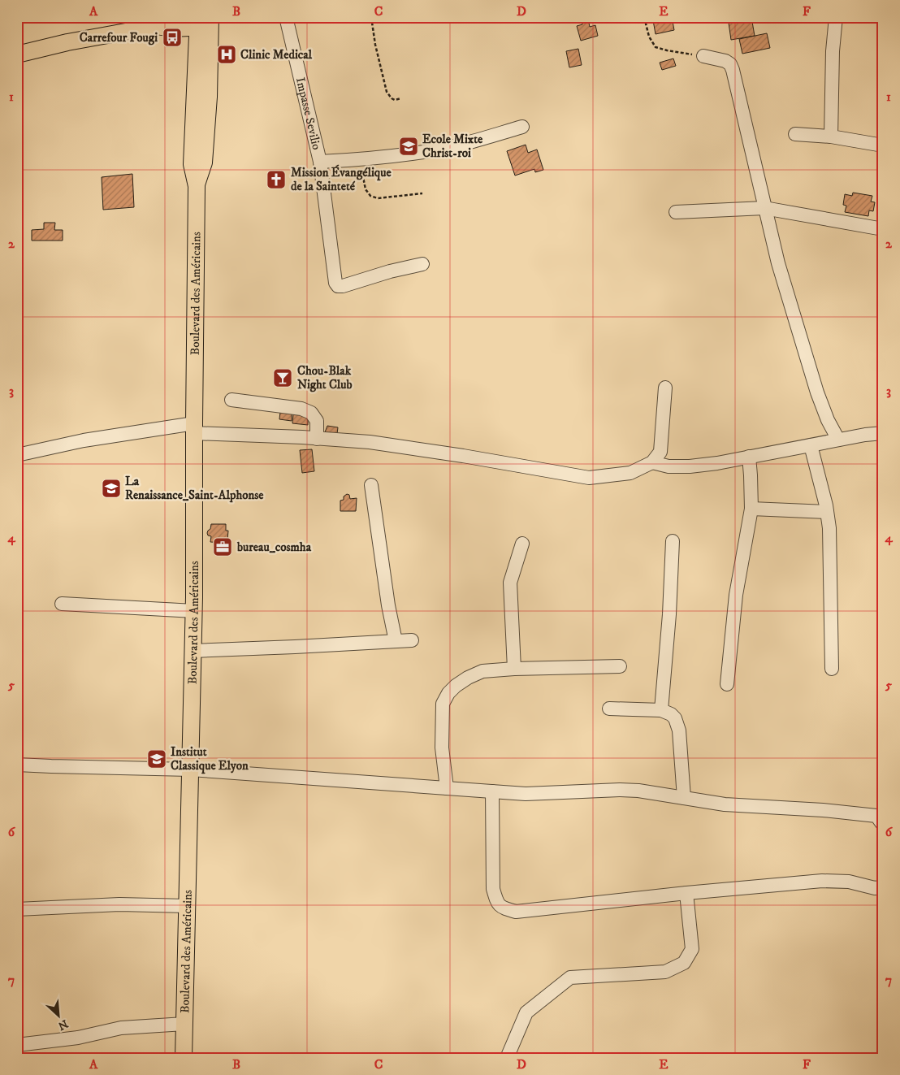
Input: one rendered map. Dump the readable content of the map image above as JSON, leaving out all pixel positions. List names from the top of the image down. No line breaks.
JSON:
{"streets":{"main road":["Boulevard des Américains"],"street":["Impasse Sevilio"]},"places":{"bus stop":["Carrefour Fougi"],"hospital":["Clinic Medical"],"school or university":["Ecole Mixte Christ-roi","La Renaissance_Saint-Alphonse","Institut Classique Elyon"],"church":["Mission Évangélique de la Sainteté"],"bar":["Chou-Blak Night Club"],"office":["bureau_cosmha"]},"north":"bottom right","grid":{"columns":["A","B","C","D","E","F"],"rows":["1","2","3","4","5","6","7"]}}
